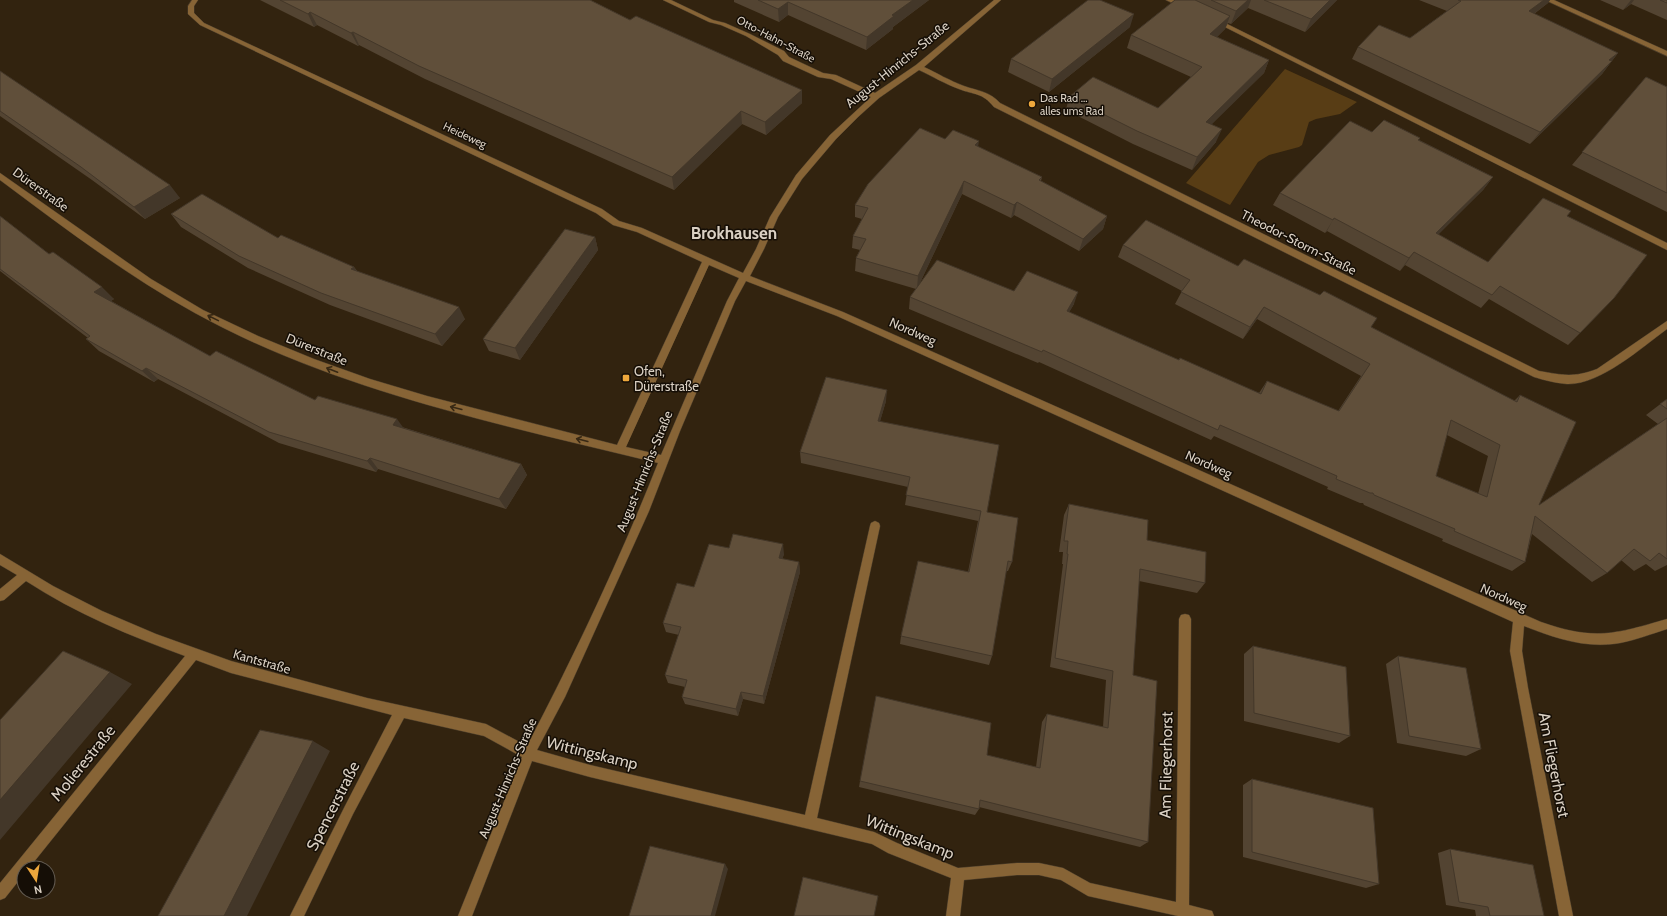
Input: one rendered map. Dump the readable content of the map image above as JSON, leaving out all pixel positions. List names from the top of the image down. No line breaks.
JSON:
{"streets":{"street":["Otto-Hahn-Straße","August-Hinrichs-Straße","Heideweg","Dürerstraße","Theodor-Storm-Straße","Nordweg","Kantstraße","Wittingskamp","Molierestraße","Am Fliegerhorst","Spencerstraße"]},"crossings":[["Otto-Hahn-Straße","August-Hinrichs-Straße"],["August-Hinrichs-Straße","Heideweg"],["August-Hinrichs-Straße","Dürerstraße"],["August-Hinrichs-Straße","Theodor-Storm-Straße"],["August-Hinrichs-Straße","Nordweg"],["August-Hinrichs-Straße","Kantstraße"],["August-Hinrichs-Straße","Wittingskamp"],["Heideweg","Nordweg"],["Nordweg","Am Fliegerhorst"],["Kantstraße","Wittingskamp"],["Kantstraße","Molierestraße"],["Kantstraße","Spencerstraße"],["Wittingskamp","Am Fliegerhorst"]],"one_way":["Dürerstraße"],"districts":["Brokhausen"],"places":{"other":["Das Rad ... alles ums Rad"],"transit":["Ofen, Dürerstraße"]},"north":"bottom"}
